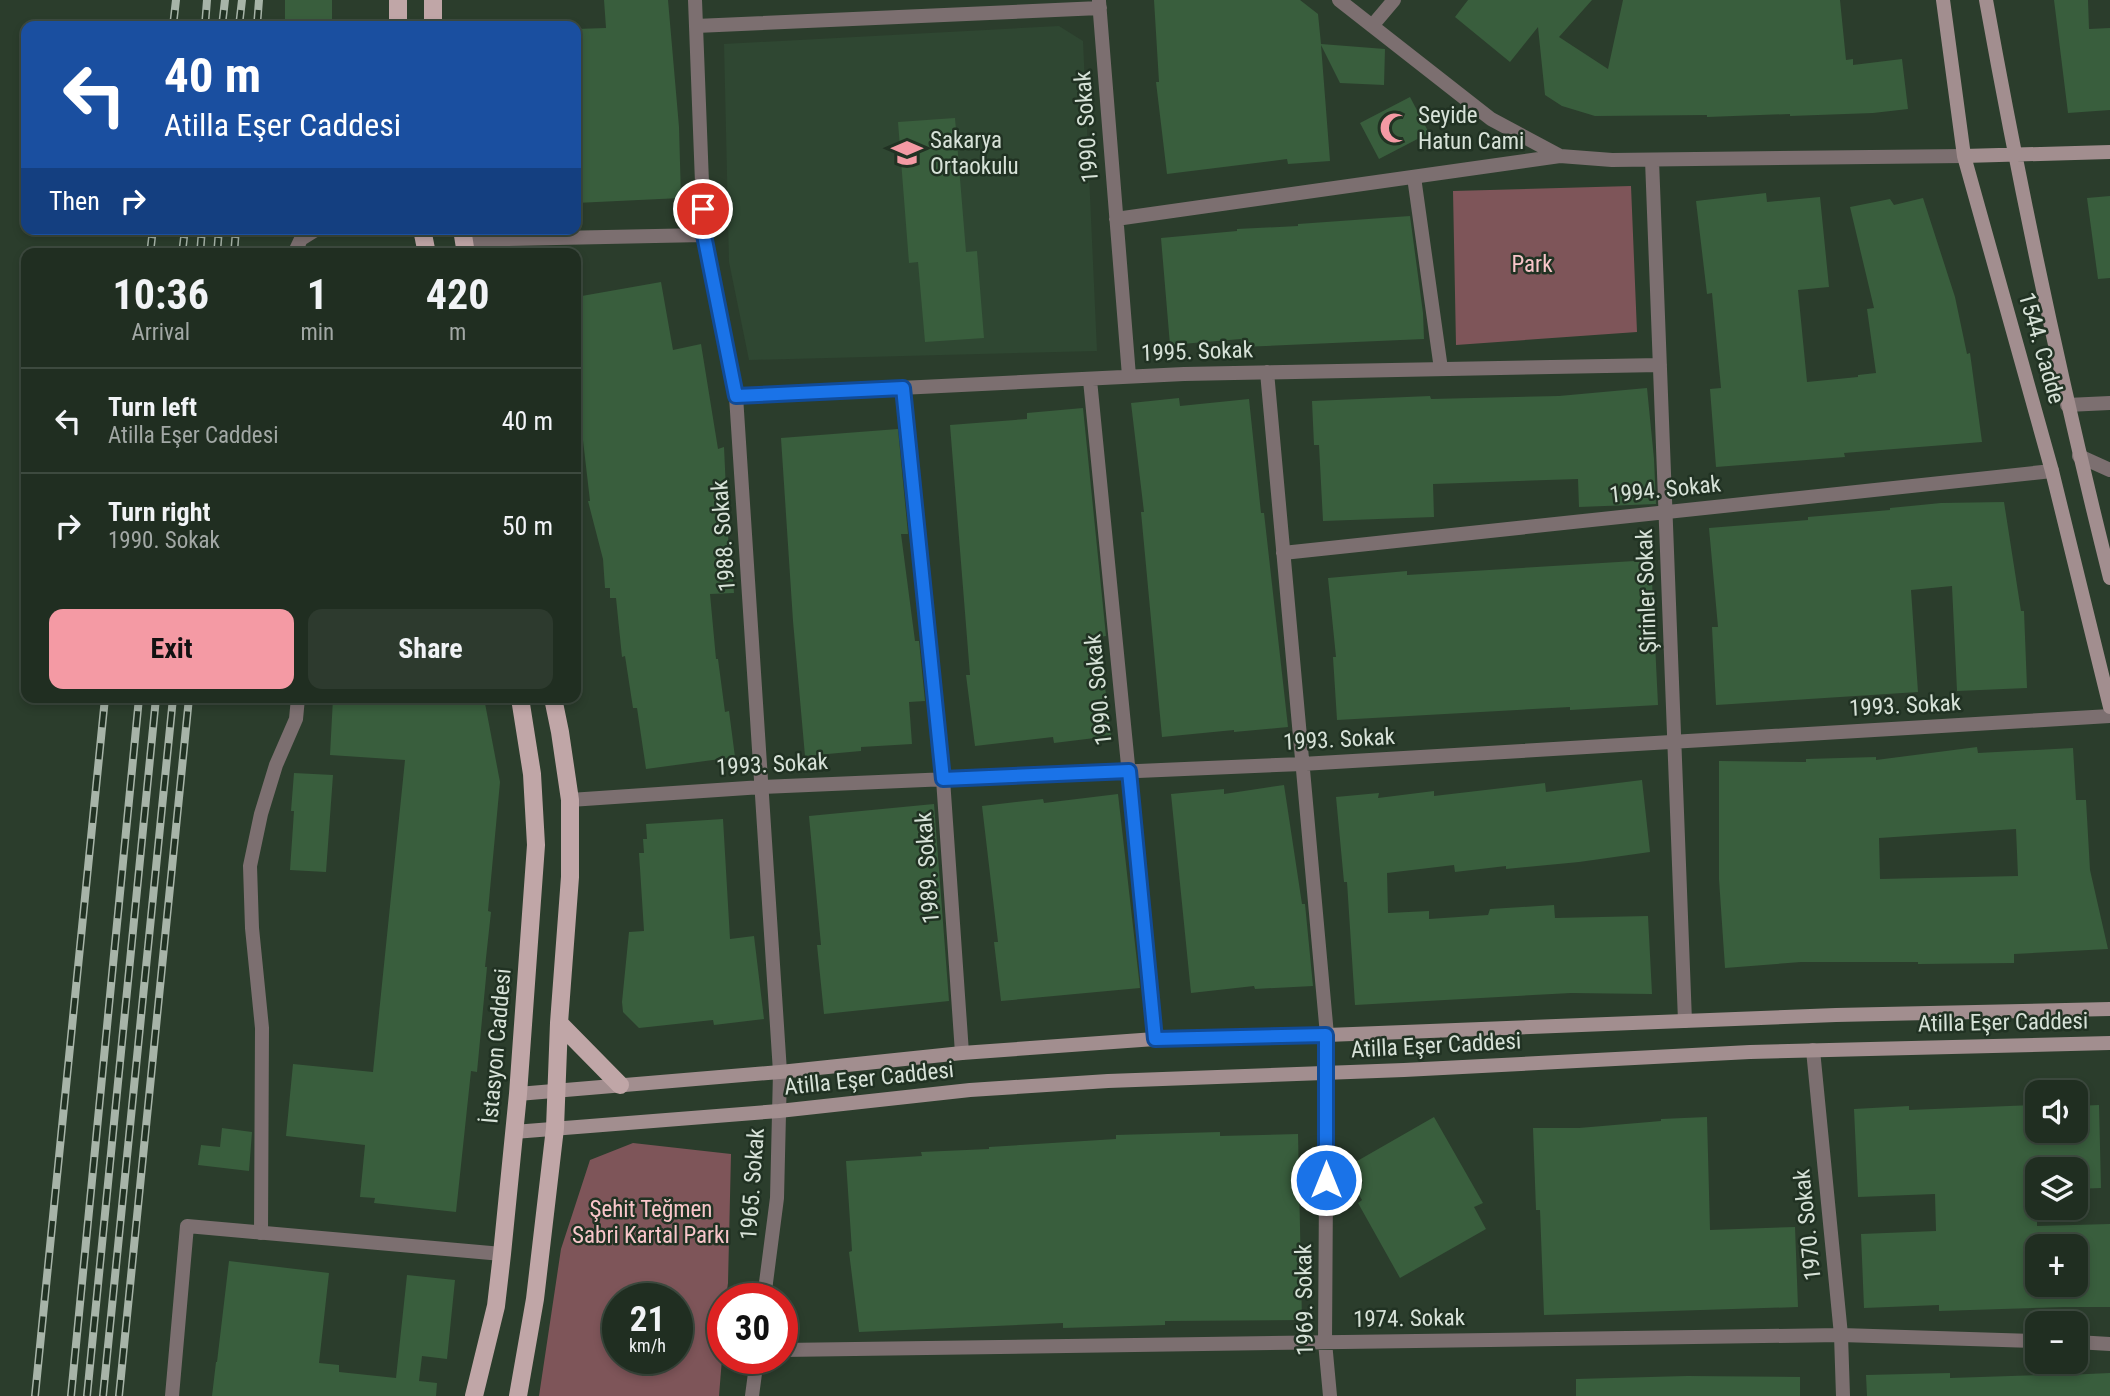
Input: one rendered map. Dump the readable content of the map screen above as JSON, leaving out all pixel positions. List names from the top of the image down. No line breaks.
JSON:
{"streets":{"main road":["1544. Cadde","Atilla Eşer Caddesi","İstasyon Caddesi"],"street":["1990. Sokak","1995. Sokak","1994. Sokak","1988. Sokak","Şirinler Sokak","1993. Sokak","1989. Sokak","1965. Sokak","1970. Sokak","1969. Sokak","1974. Sokak"]},"crossings":[["1990. Sokak","1995. Sokak"],["1990. Sokak","1993. Sokak"],["1990. Sokak","Atilla Eşer Caddesi"],["1544. Cadde","1994. Sokak"],["1995. Sokak","1988. Sokak"],["1995. Sokak","Şirinler Sokak"],["1995. Sokak","1989. Sokak"],["1995. Sokak","1969. Sokak"],["1994. Sokak","Şirinler Sokak"],["1994. Sokak","1969. Sokak"],["1988. Sokak","1993. Sokak"],["1988. Sokak","Atilla Eşer Caddesi"],["1988. Sokak","1965. Sokak"],["Şirinler Sokak","1993. Sokak"],["Şirinler Sokak","Atilla Eşer Caddesi"],["1993. Sokak","1989. Sokak"],["1993. Sokak","1969. Sokak"],["1989. Sokak","Atilla Eşer Caddesi"],["Atilla Eşer Caddesi","İstasyon Caddesi"],["Atilla Eşer Caddesi","1965. Sokak"],["Atilla Eşer Caddesi","1970. Sokak"],["Atilla Eşer Caddesi","1969. Sokak"],["1970. Sokak","1974. Sokak"],["1969. Sokak","1974. Sokak"]],"parks":["Park","Şehit Teğmen Sabri Kartal Parkı"],"places":{"mosque":["Seyide Hatun Cami"],"school or university":["Sakarya Ortaokulu"]},"page":{"turn":["40 m","Atilla Eşer Caddesi"],"then":"Then","eta":["10:36","Arrival","1","min","420","m"],"list":[{"name":"Turn left","note":"Atilla Eşer Caddesi","value":"40 m"},{"name":"Turn right","note":"1990. Sokak","value":"50 m"}],"buttons":["Exit","Share"],"map_buttons":["+","−"],"speed":"21 km/h","limit":"30"}}
